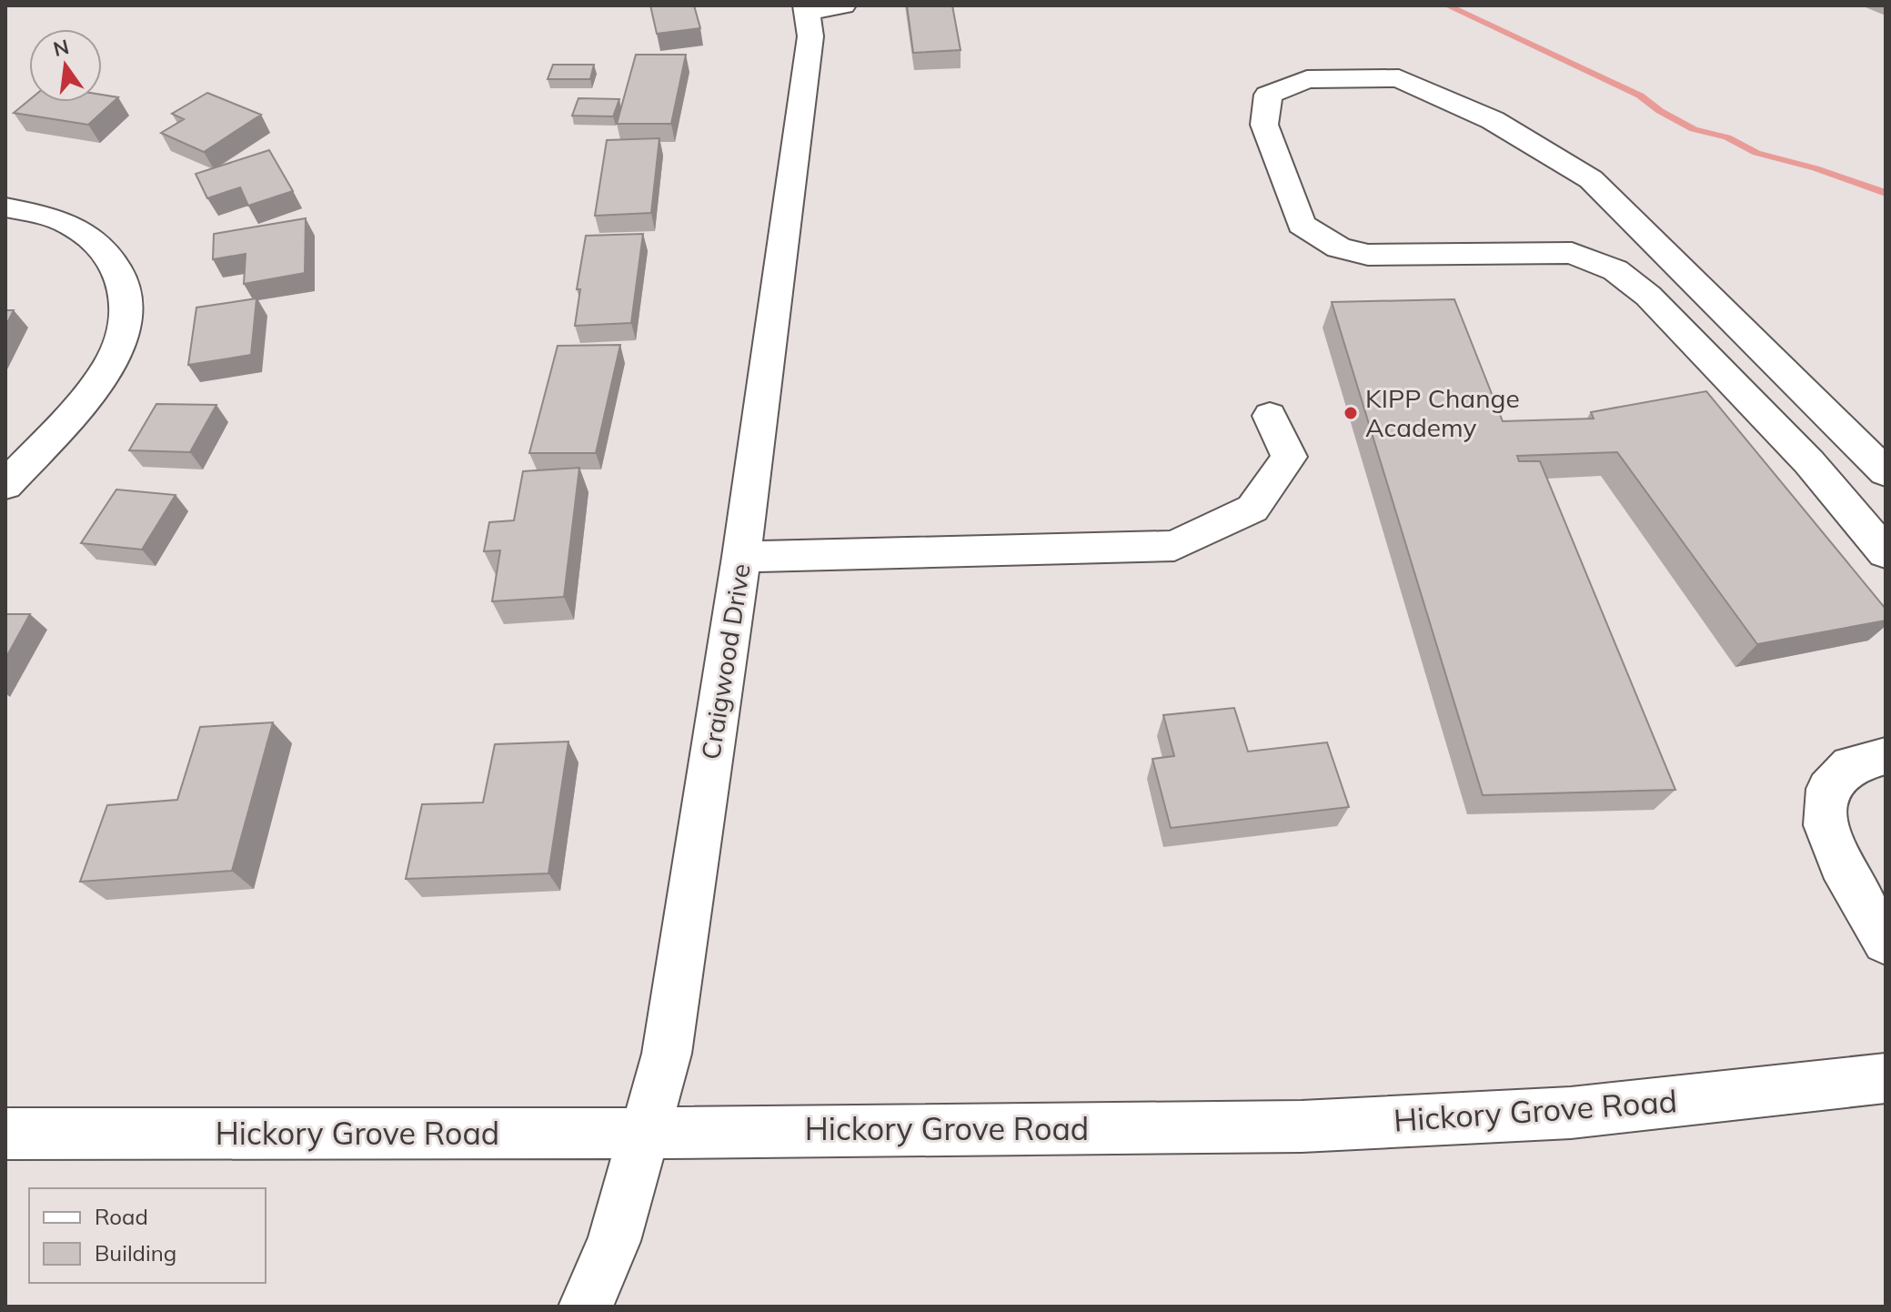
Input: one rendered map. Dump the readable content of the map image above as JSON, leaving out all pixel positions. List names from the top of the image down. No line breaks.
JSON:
{"streets":{"street":["Craigwood Drive","Hickory Grove Road"]},"crossings":[["Craigwood Drive","Hickory Grove Road"]],"places":["KIPP Change Academy"],"legend":["Road","Building"],"north":"top"}
